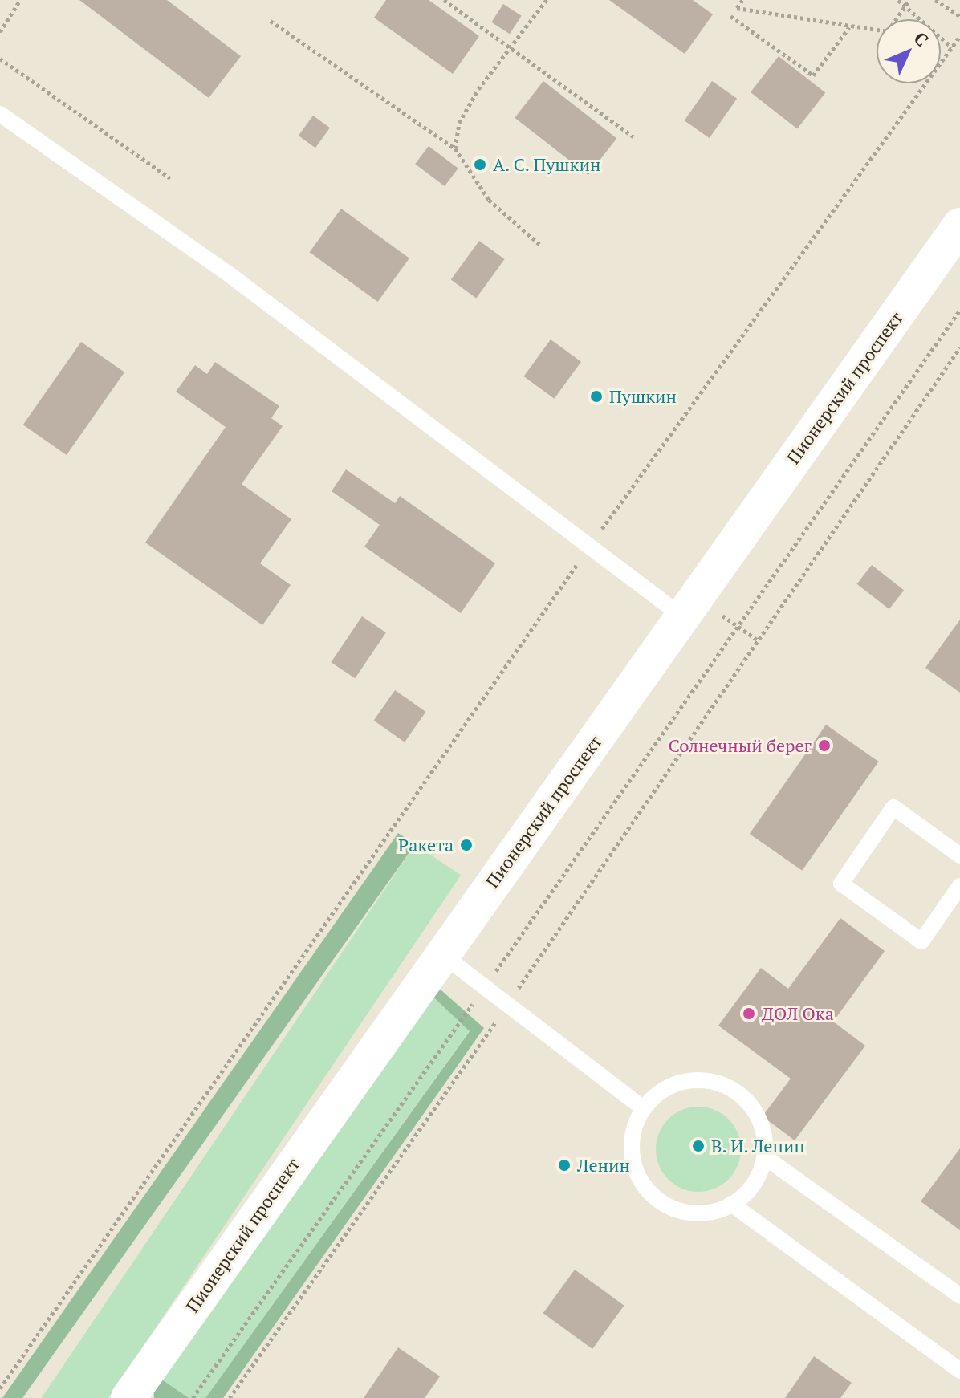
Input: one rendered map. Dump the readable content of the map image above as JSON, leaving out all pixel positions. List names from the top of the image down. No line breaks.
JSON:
{"streets":{"street":["Пионерский проспект"]},"places":["А. С. Пушкин","Пушкин","Солнечный берег","Ракета","ДОЛ Ока","В. И. Ленин","Ленин"],"north":"top right"}
